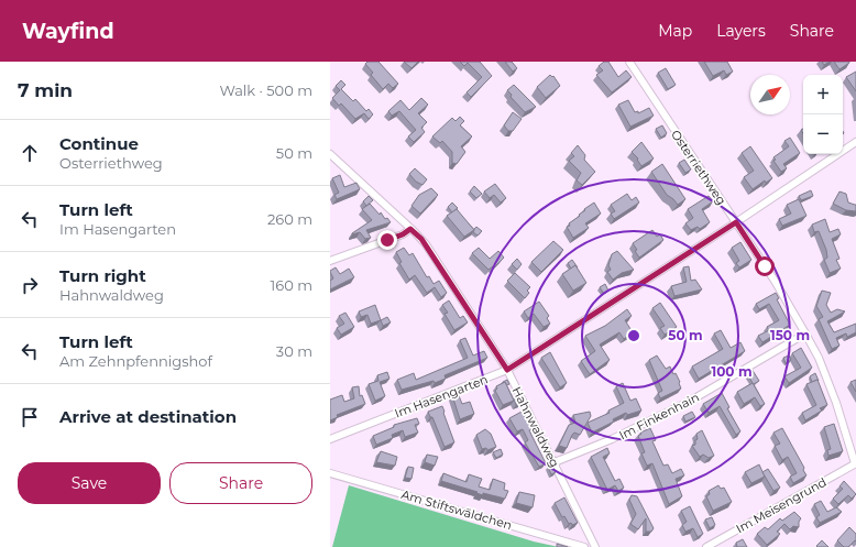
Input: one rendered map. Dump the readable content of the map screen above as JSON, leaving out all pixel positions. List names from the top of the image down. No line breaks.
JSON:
{"streets":{"street":["Osterriethweg","Im Hasengarten","Im Finkenhain","Hahnwaldweg","Im Meisengrund","Am Stiftswäldchen"]},"crossings":[["Osterriethweg","Im Hasengarten"],["Osterriethweg","Im Finkenhain"],["Osterriethweg","Im Meisengrund"],["Im Hasengarten","Hahnwaldweg"],["Im Finkenhain","Hahnwaldweg"]],"north":"top right","page":{"header":"Wayfind","nav":["Map","Layers","Share"],"heading":["7 min","Walk · 500 m"],"map_buttons":["+","−"],"list":[["Continue","Osterriethweg","50 m"],["Turn left","Im Hasengarten","260 m"],["Turn right","Hahnwaldweg","160 m"],["Turn left","Am Zehnpfennigshof","30 m"],"Arrive at destination"],"buttons":["Save","Share"]},"rings":["50 m","150 m","100 m"]}
